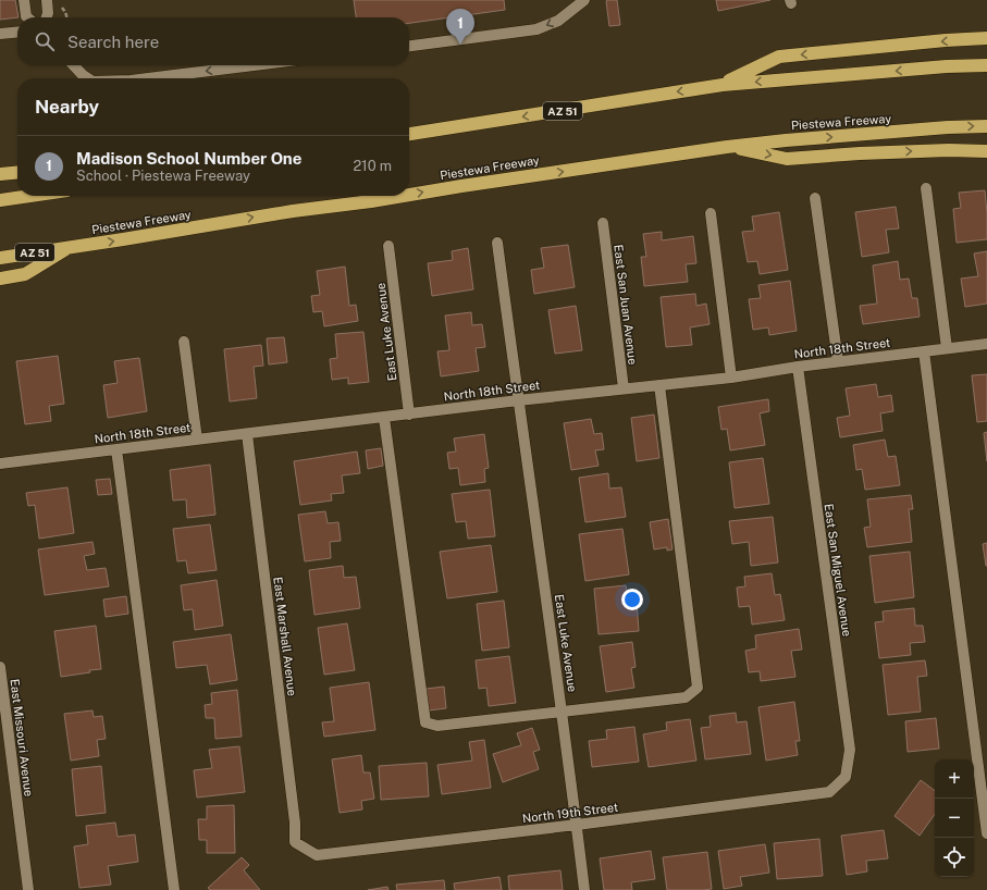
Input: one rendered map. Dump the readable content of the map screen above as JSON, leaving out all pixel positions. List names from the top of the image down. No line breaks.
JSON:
{"streets":{"highway":["AZ 51","Piestewa Freeway"],"street":["East San Juan Avenue","East Luke Avenue","North 18th Street","East San Miguel Avenue","East Marshall Avenue","East Missouri Avenue","North 19th Street"]},"crossings":[["East San Juan Avenue","North 18th Street"],["East Luke Avenue","North 18th Street"],["East Luke Avenue","North 19th Street"],["North 18th Street","East San Miguel Avenue"],["North 18th Street","East Marshall Avenue"],["East San Miguel Avenue","North 19th Street"],["East Marshall Avenue","North 19th Street"]],"page":{"pins":"1","search":"Search here","heading":"Nearby","list":[{"mark":"1","name":"Madison School Number One","note":"School · Piestewa Freeway","value":"210 m"}],"map_buttons":["+","−"]}}
